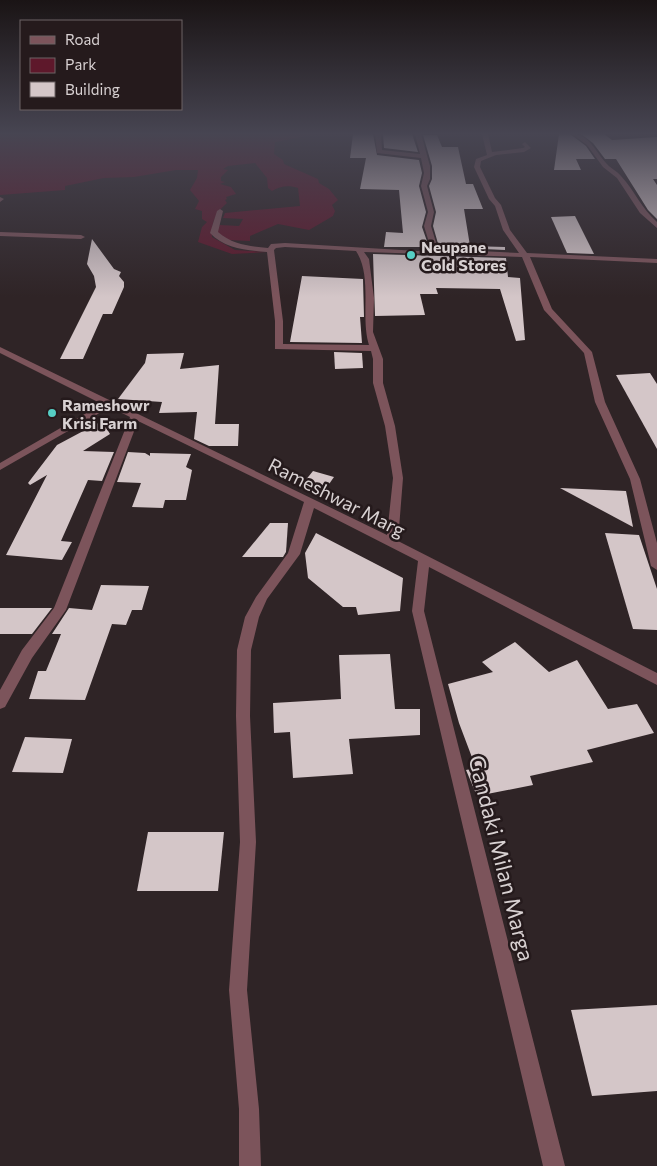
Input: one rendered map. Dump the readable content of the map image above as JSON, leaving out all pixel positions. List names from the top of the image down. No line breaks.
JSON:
{"streets":{"street":["Rameshwar Marg","Gandaki Milan Marga"]},"crossings":[["Rameshwar Marg","Gandaki Milan Marga"]],"places":["Neupane Cold Stores","Rameshowr Krisi Farm"],"legend":["Road","Park","Building"]}
